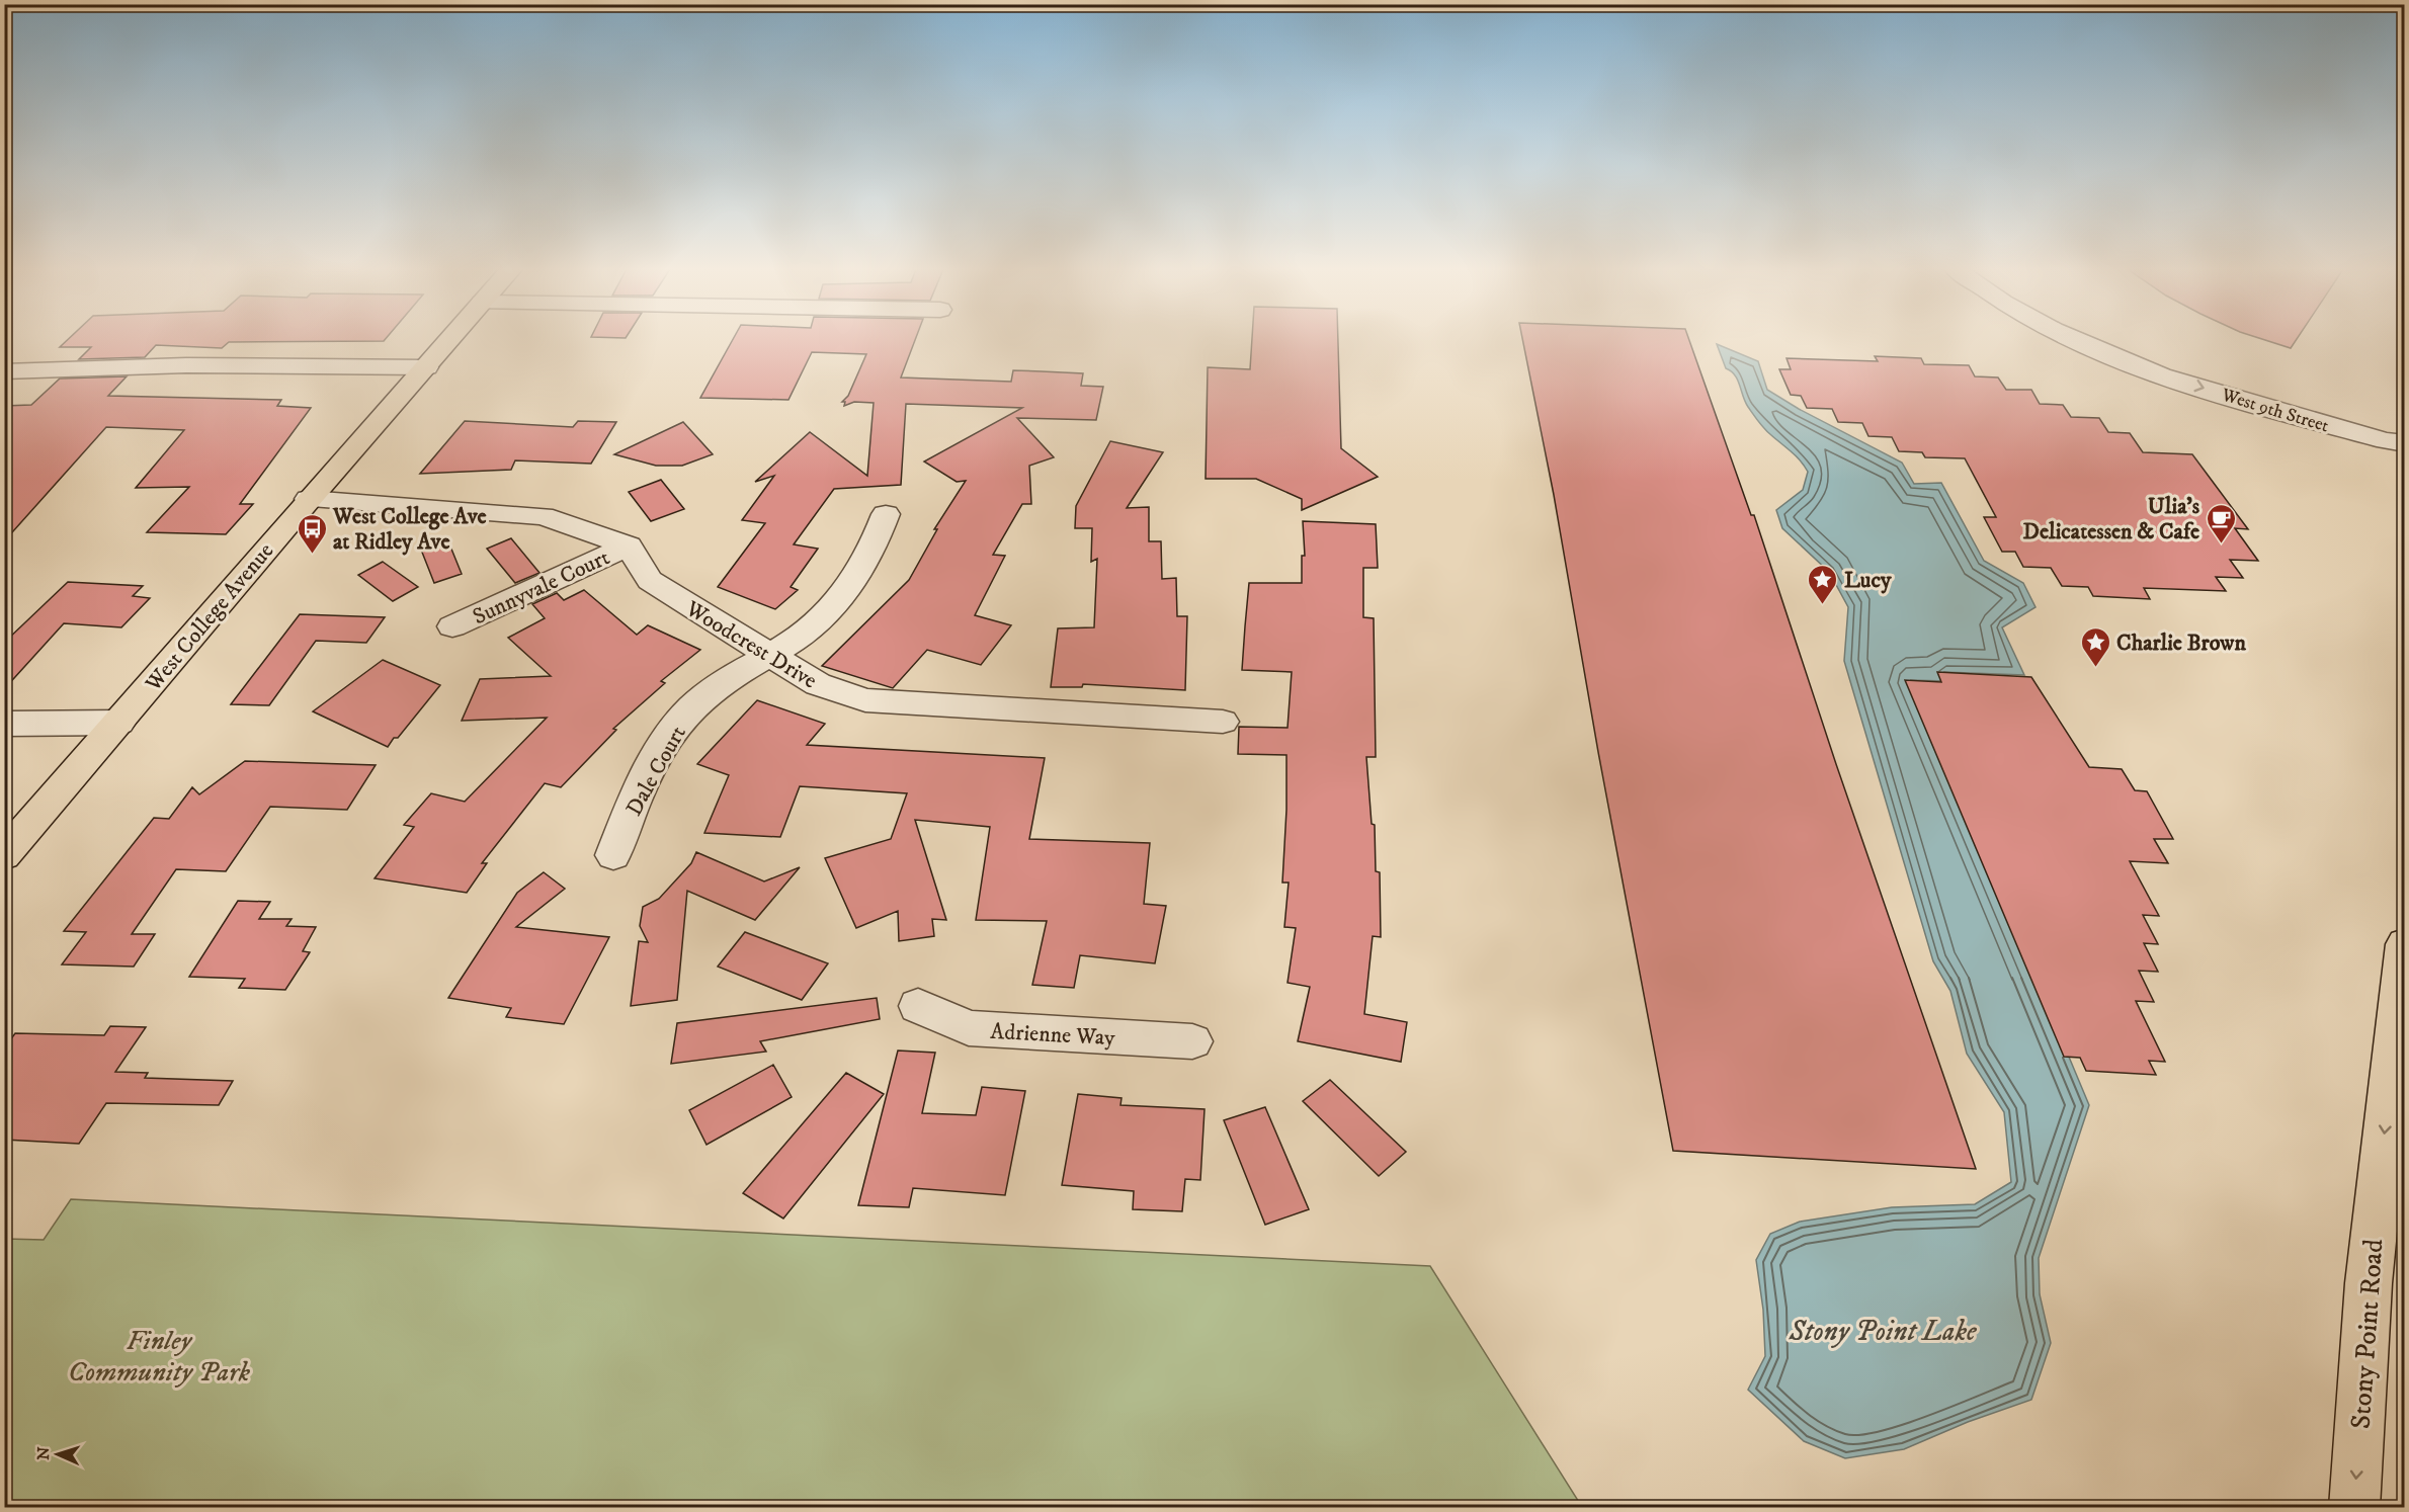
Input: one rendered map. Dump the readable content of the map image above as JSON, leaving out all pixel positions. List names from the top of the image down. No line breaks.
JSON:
{"streets":{"main road":["West College Avenue","Stony Point Road"],"street":["West 9th Street","Sunnyvale Court","Woodcrest Drive","Dale Court","Adrienne Way"]},"crossings":[["Sunnyvale Court","Woodcrest Drive"],["Woodcrest Drive","Dale Court"]],"one_way":["Stony Point Road"],"water":["Stony Point Lake"],"parks":["Finley Community Park"],"places":{"cafe":["Ulia's Delicatessen & Cafe"],"bus stop":["West College Ave at Ridley Ave"],"place":["Lucy","Charlie Brown"]},"north":"left"}
